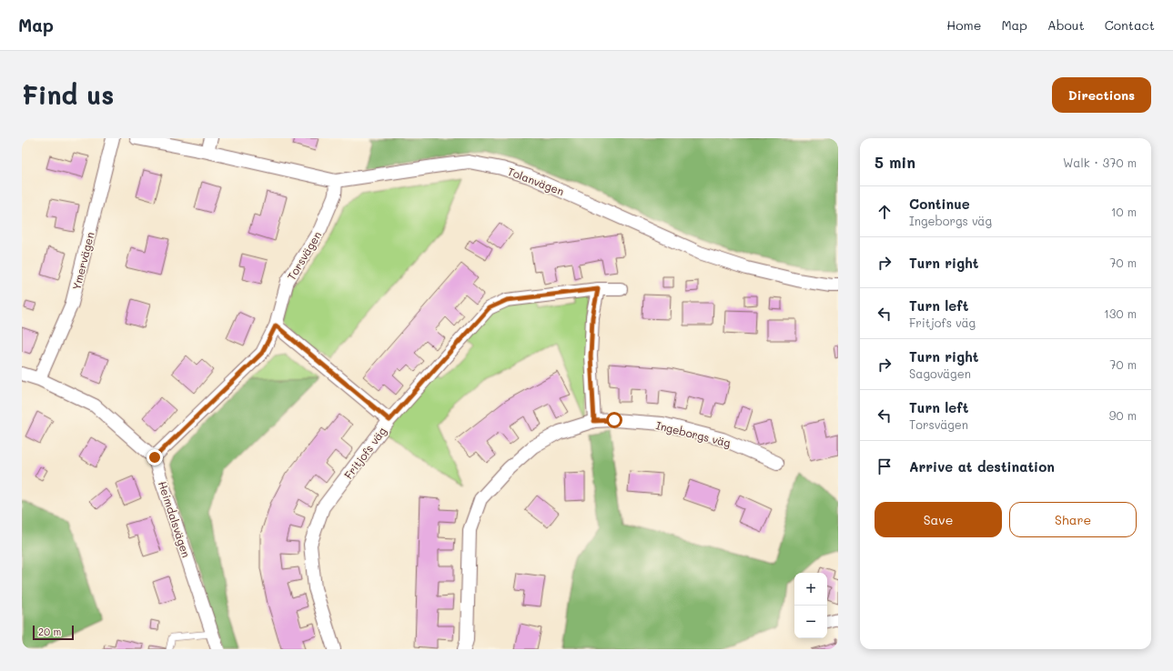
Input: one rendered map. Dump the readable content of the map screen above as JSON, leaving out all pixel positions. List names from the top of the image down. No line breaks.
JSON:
{"streets":{"street":["Tolanvägen","Torsvägen","Ymervägen","Ingeborgs väg","Fritjofs väg","Heimdalsvägen"]},"crossings":[["Tolanvägen","Torsvägen"],["Torsvägen","Heimdalsvägen"]],"scale_bar":"20 m","page":{"header":"Map","nav":["Home","Map","About","Contact"],"buttons":["Directions",["Save","Share"]],"title":"Find us","heading":["5 min","Walk · 370 m"],"list":[["Continue","Ingeborgs väg","10 m"],["Turn right","70 m"],["Turn left","Fritjofs väg","130 m"],["Turn right","Sagovägen","70 m"],["Turn left","Torsvägen","90 m"],"Arrive at destination"],"map_buttons":["+","−"],"scale":"20 m"}}
